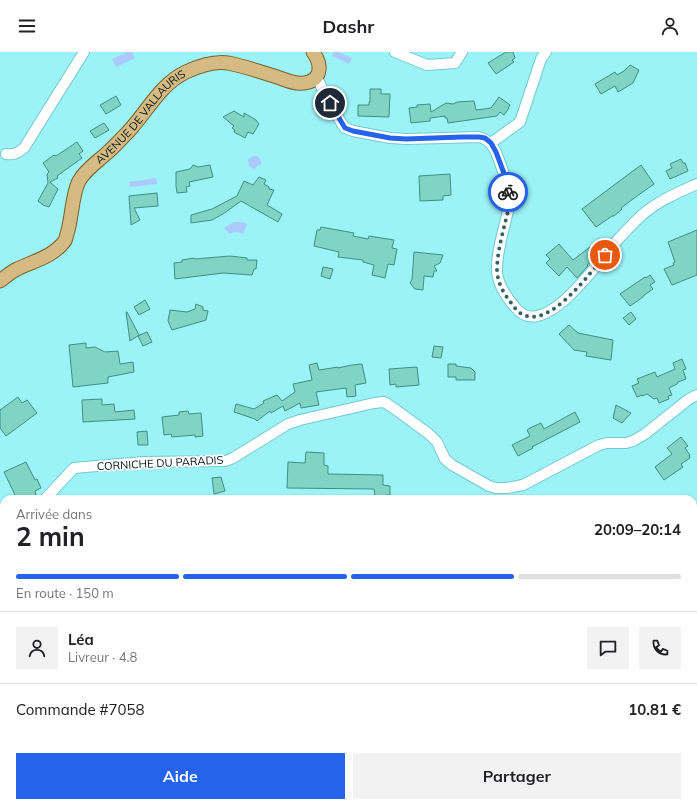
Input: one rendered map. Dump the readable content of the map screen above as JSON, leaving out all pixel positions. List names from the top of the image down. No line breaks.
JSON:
{"streets":{"main road":["AVENUE DE VALLAURIS"],"street":["CORNICHE DU PARADIS"]},"page":{"header":"Dashr","heading":["2 min","Arrivée dans","20:09–20:14"],"panel":["Léa","Livreur · 4.8","Commande #7058","10.81 €"],"bar":"En route · 150 m","buttons":["Aide","Partager"]}}
